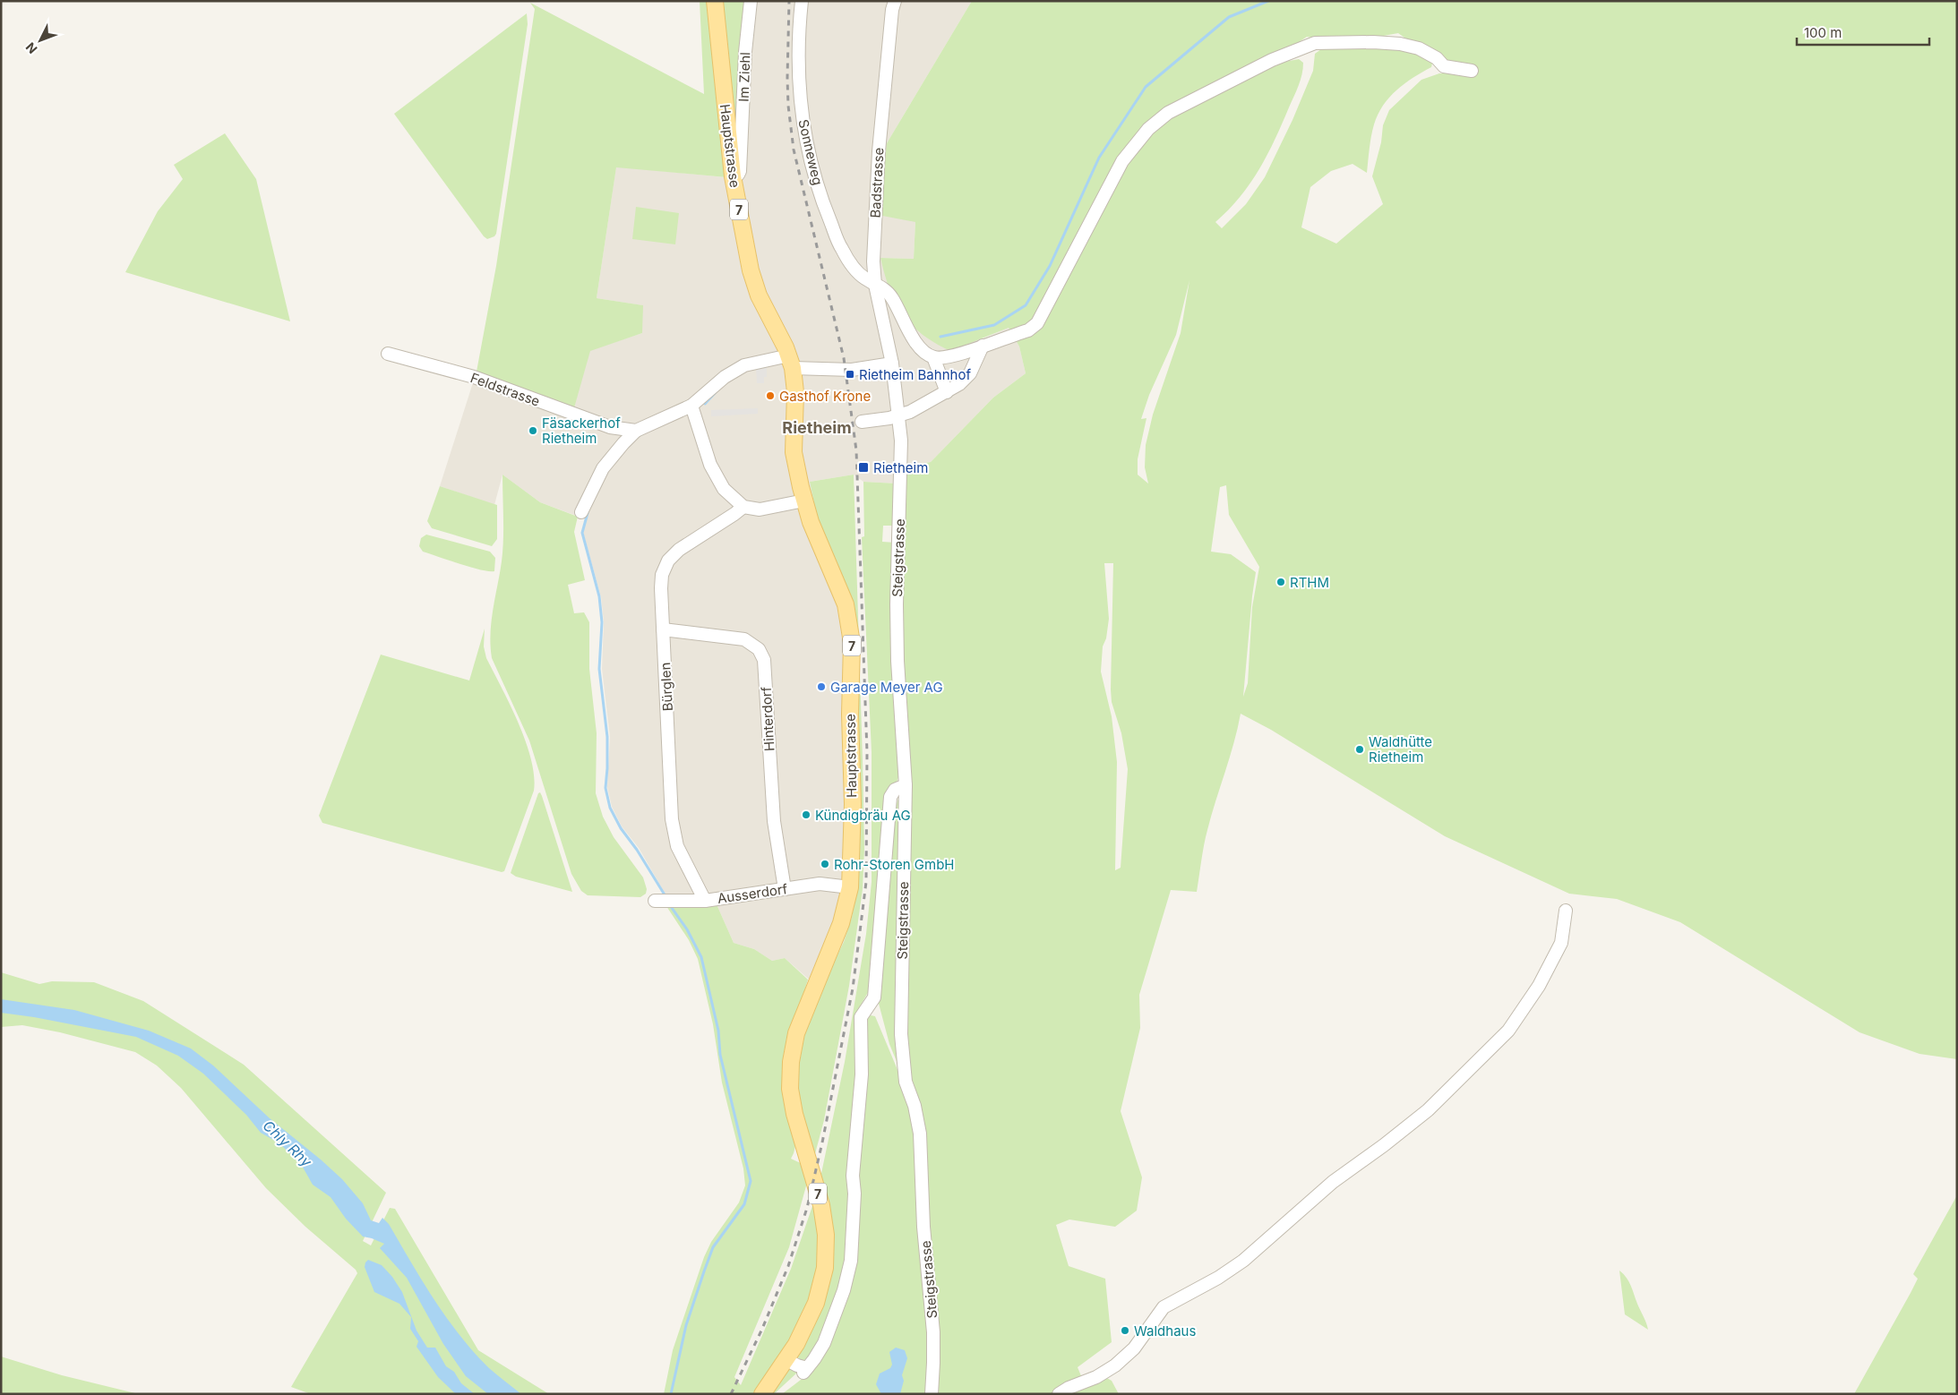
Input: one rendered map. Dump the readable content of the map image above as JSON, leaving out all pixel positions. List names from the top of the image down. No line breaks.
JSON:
{"streets":{"main road":["Hauptstrasse","7"],"street":["Im Ziehl","Sonneweg","Badstrasse","Feldstrasse","Steigstrasse","Bürglen","Hinterdorf","Ausserdorf"]},"crossings":[["Im Ziehl","Hauptstrasse"],["Hauptstrasse","Ausserdorf"],["Sonneweg","Badstrasse"],["Badstrasse","Steigstrasse"],["Bürglen","Hinterdorf"],["Bürglen","Ausserdorf"],["Hinterdorf","Ausserdorf"]],"districts":["Rietheim"],"water":["Chly Rhy"],"places":{"transit":["Rietheim Bahnhof","Rietheim"],"other":["Gasthof Krone","Fäsackerhof Rietheim","RTHM","Garage Meyer AG","Waldhütte Rietheim","Kündigbräu AG","Rohr-Storen GmbH","Waldhaus"]},"scale_bar":"100 m","north":"bottom left"}
